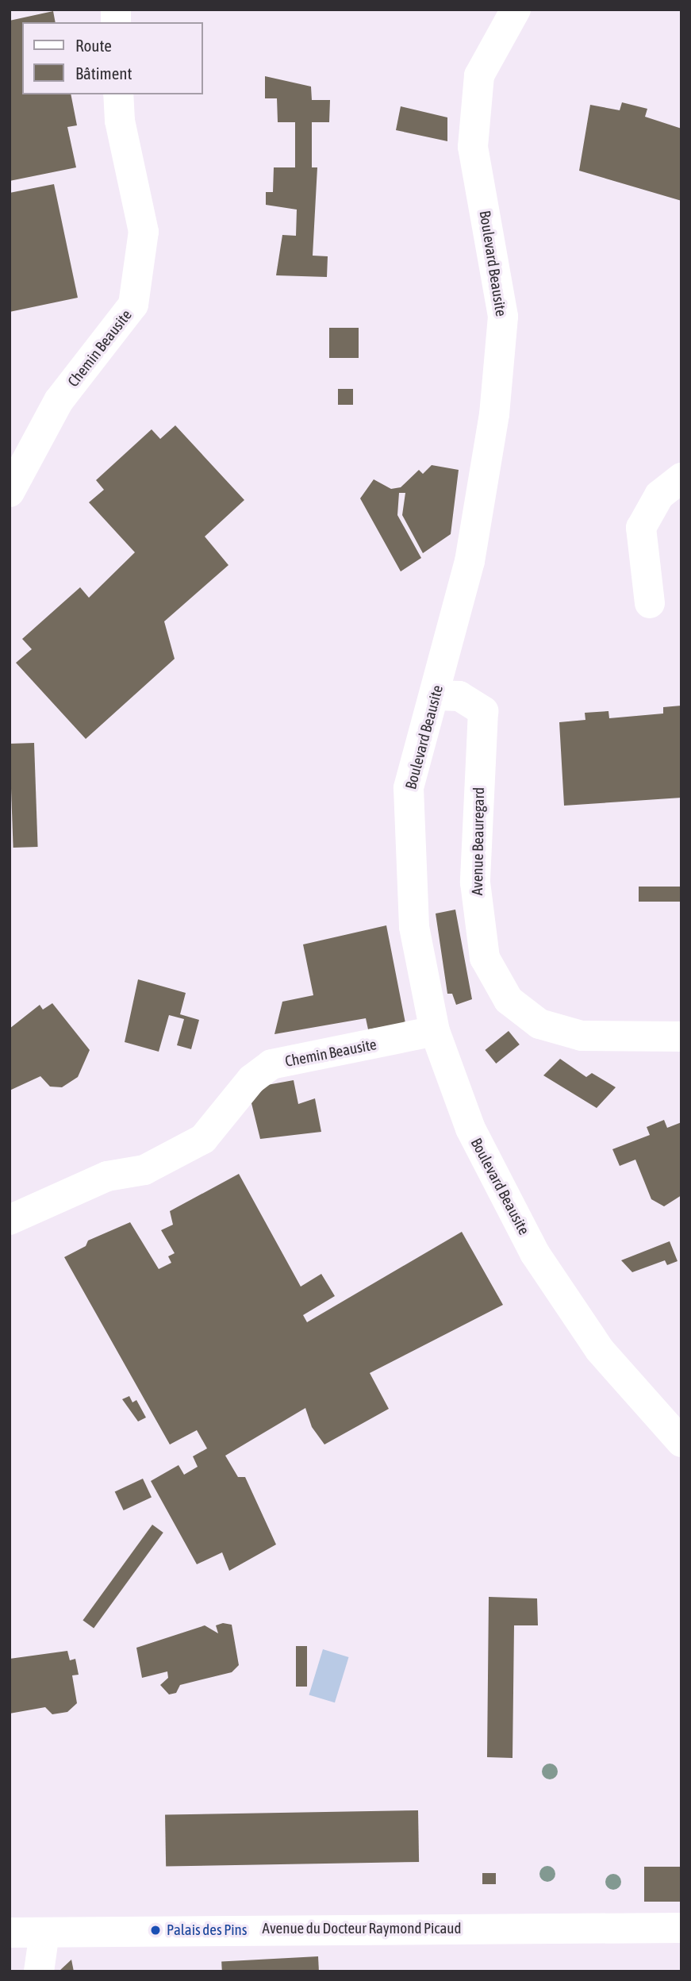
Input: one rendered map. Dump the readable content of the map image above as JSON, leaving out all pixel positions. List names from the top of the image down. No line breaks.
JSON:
{"streets":{"street":["Boulevard Beausite","Chemin Beausite","Avenue Beauregard","Avenue du Docteur Raymond Picaud"]},"crossings":[["Boulevard Beausite","Chemin Beausite"],["Boulevard Beausite","Avenue Beauregard"]],"places":["Palais des Pins"],"legend":["Route","Bâtiment"]}
